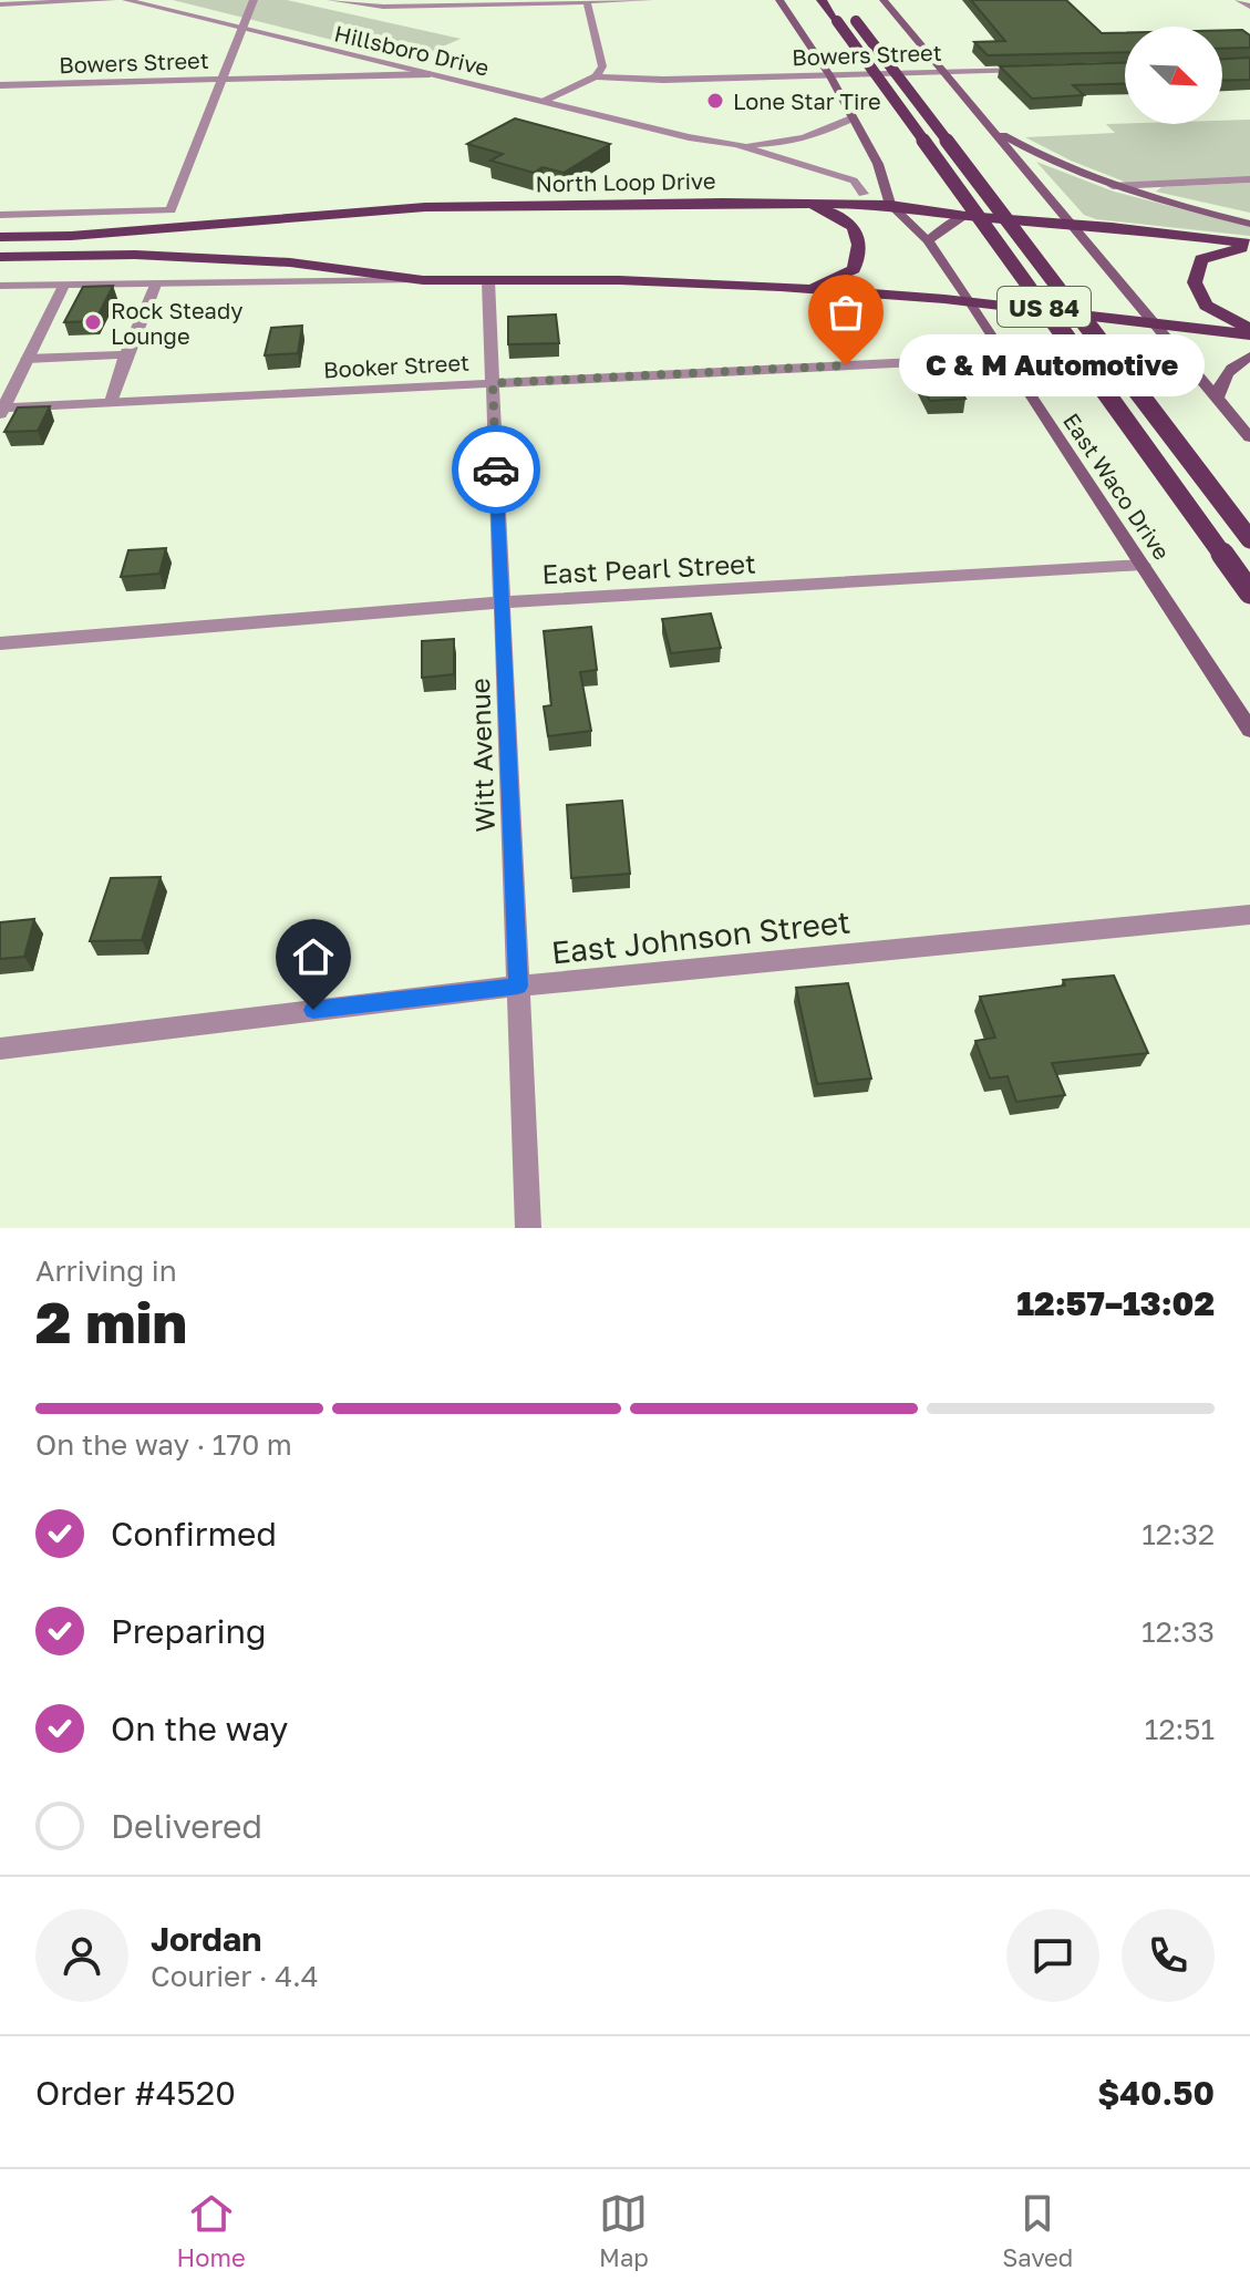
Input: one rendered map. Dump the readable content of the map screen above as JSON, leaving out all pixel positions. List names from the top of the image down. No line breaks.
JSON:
{"streets":{"main road":["North Loop Drive","US 84","East Waco Drive"],"street":["Hillsboro Drive","Bowers Street","Booker Street","East Pearl Street","Witt Avenue","East Johnson Street"]},"crossings":[["Hillsboro Drive","Bowers Street"],["Hillsboro Drive","North Loop Drive"],["Hillsboro Drive","East Waco Drive"],["Bowers Street","East Waco Drive"],["North Loop Drive","East Waco Drive"],["Booker Street","East Waco Drive"],["Booker Street","Witt Avenue"],["East Waco Drive","East Pearl Street"],["East Pearl Street","Witt Avenue"],["Witt Avenue","East Johnson Street"]],"places":["Lone Star Tire","Rock Steady Lounge","C & M Automotive"],"north":"bottom right","page":{"bubble":"C & M Automotive","heading":["2 min","Arriving in","12:57–13:02"],"panel":["Jordan","Courier · 4.4","Order #4520","$40.50"],"bar":"On the way · 170 m","list":[["Confirmed","12:32"],["Preparing","12:33"],["On the way","12:51"],"Delivered"],"tabs":["Home","Map","Saved"]}}
